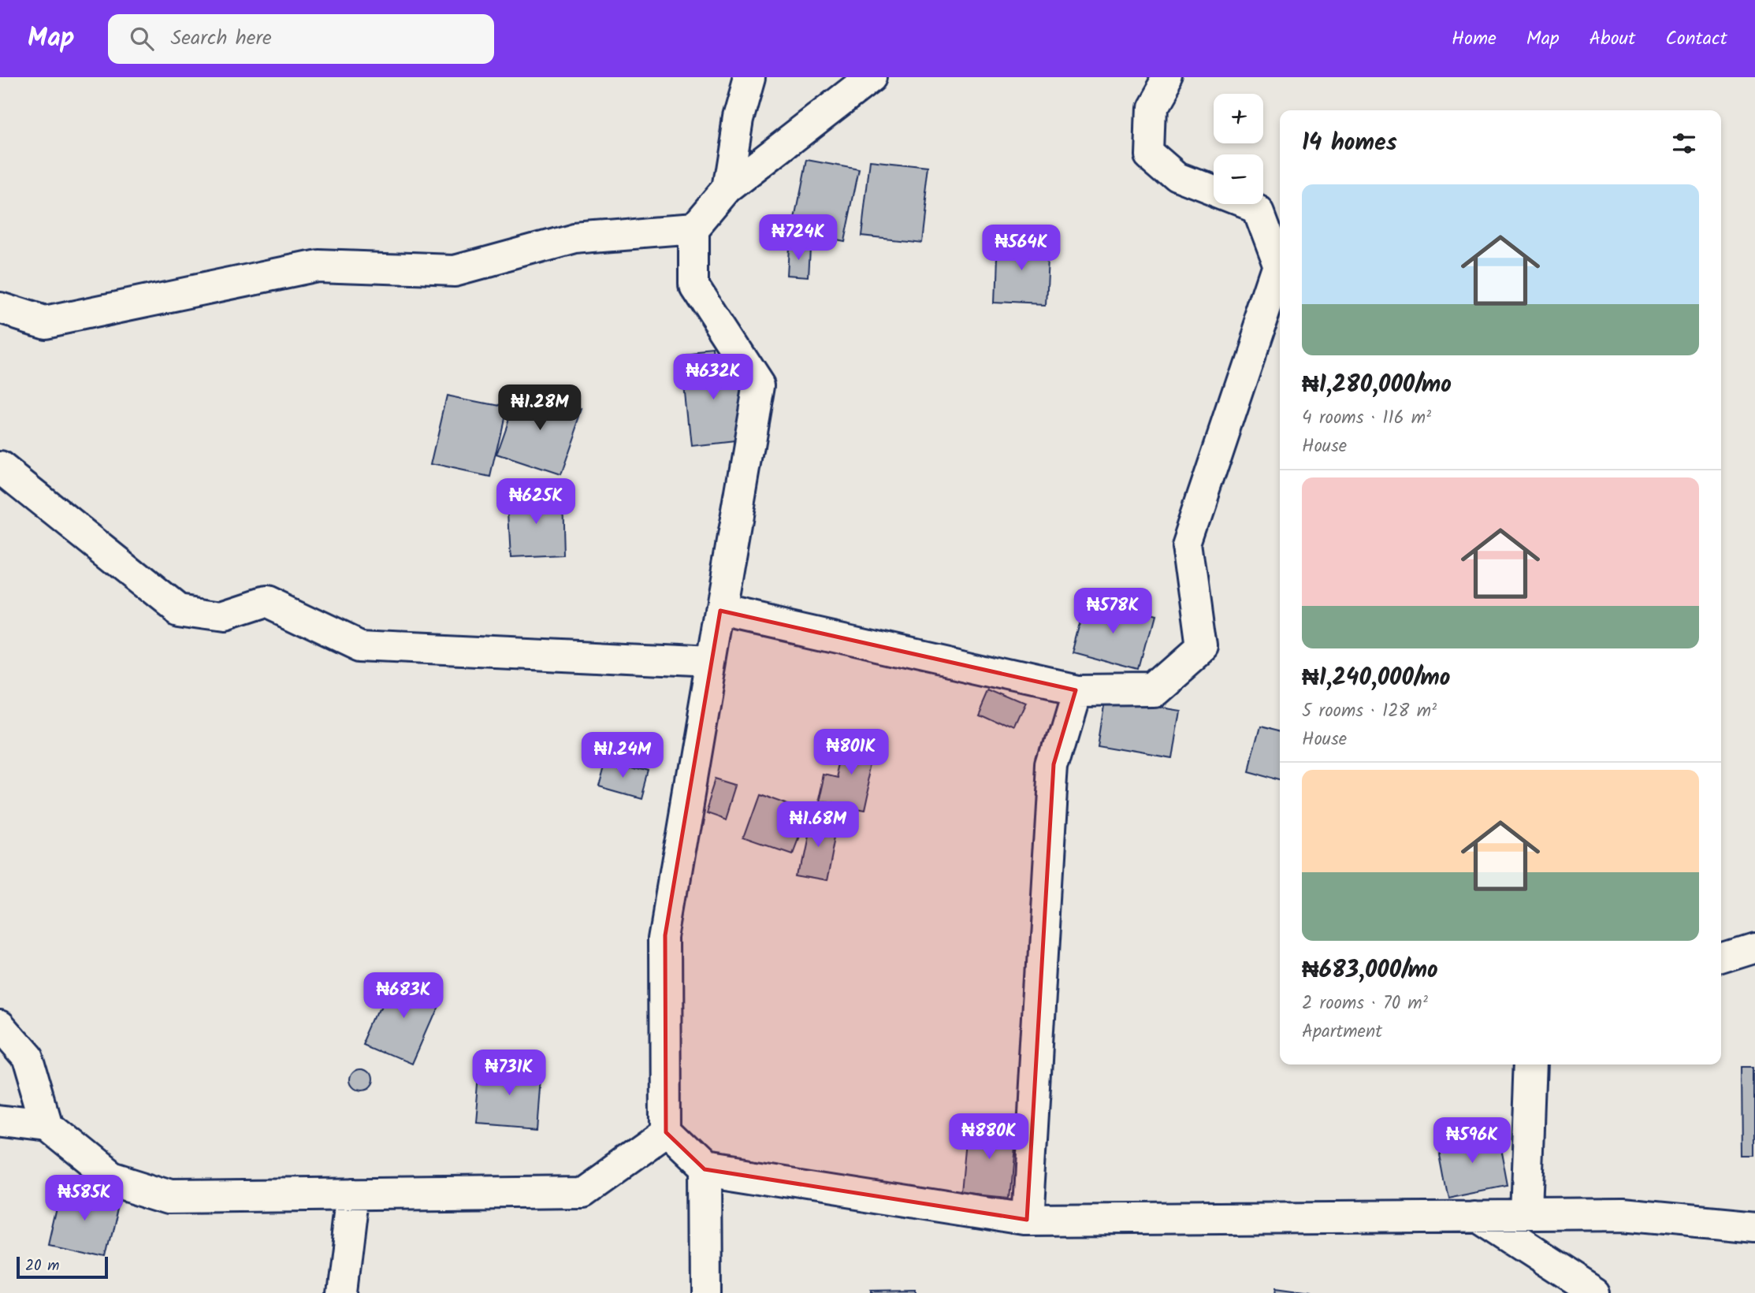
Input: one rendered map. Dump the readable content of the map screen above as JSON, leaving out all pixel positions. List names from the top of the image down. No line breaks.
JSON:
{"scale_bar":"20 m","page":{"header":"Map","search":"Search here","nav":["Home","Map","About","Contact"],"map_buttons":["+","−"],"heading":"14 homes","list":[{"name":"₦1,280,000/mo","note":"4 rooms · 116 m² · House"},{"name":"₦1,240,000/mo","note":"5 rooms · 128 m² · House"},{"name":"₦683,000/mo","note":"2 rooms · 70 m² · Apartment"}],"price":["₦724K","₦564K","₦632K","₦1.28M","₦625K","₦578K","₦801K","₦1.24M","₦1.68M","₦683K","₦731K","₦880K","₦596K","₦585K"],"scale":"20 m"}}
